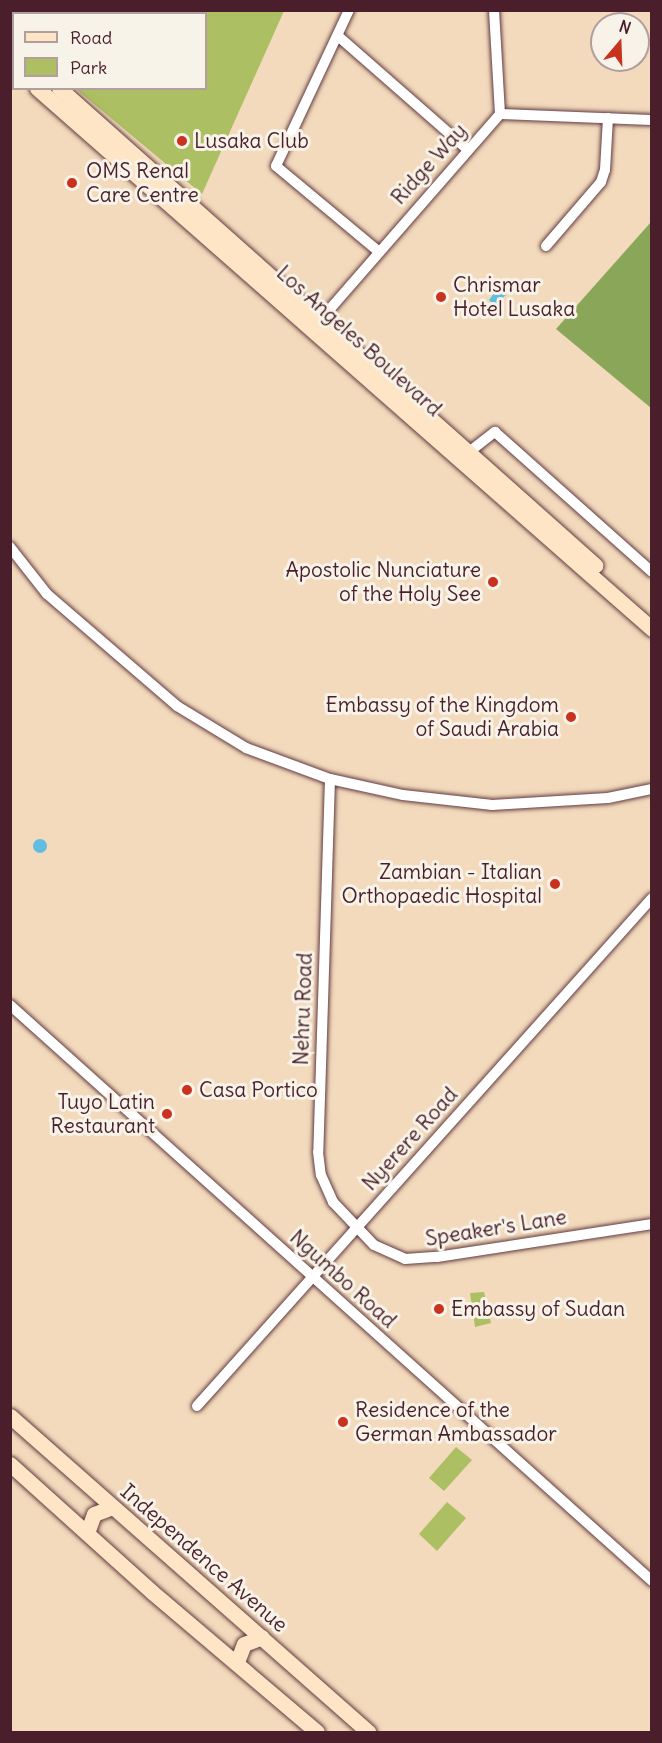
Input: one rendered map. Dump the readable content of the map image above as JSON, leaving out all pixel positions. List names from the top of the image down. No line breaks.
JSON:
{"streets":{"main road":["Los Angeles Boulevard","Independence Avenue"],"street":["Ridge Way","Nehru Road","Nyerere Road","Speaker's Lane","Ngumbo Road"]},"crossings":[["Ridge Way","Los Angeles Boulevard"],["Nehru Road","Nyerere Road"],["Nehru Road","Speaker's Lane"],["Nyerere Road","Speaker's Lane"],["Nyerere Road","Ngumbo Road"]],"places":["Lusaka Club","OMS Renal Care Centre","Chrismar Hotel Lusaka","Apostolic Nunciature of the Holy See","Embassy of the Kingdom of Saudi Arabia","Zambian - Italian Orthopaedic Hospital","Casa Portico","Tuyo Latin Restaurant","Embassy of Sudan","Residence of the German Ambassador"],"legend":["Road","Park"],"north":"top"}
